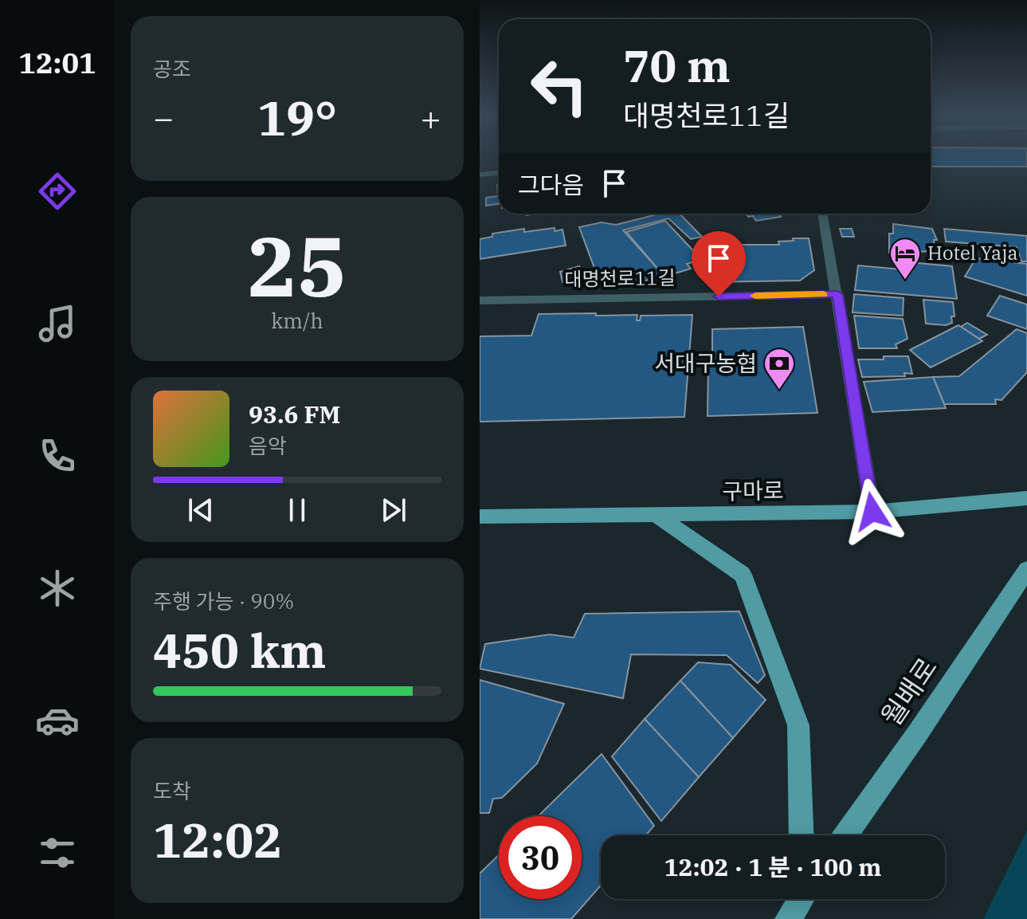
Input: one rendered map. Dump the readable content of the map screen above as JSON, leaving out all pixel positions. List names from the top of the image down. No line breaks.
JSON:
{"streets":{"main road":["구마로","월배로"],"street":["대명천로11길"]},"places":{"hotel":["Hotel Yaja"],"bank":["서대구농협"]},"page":{"tabs":"12:01","tile":["공조",["25","km/h"],["주행 가능 · 90%","450 km"],["도착","12:02"]],"turn":["70 m","대명천로11길"],"heat":["−","19°","+"],"then":"그다음","song":["93.6 FM","음악"],"limit":"30","trip":"12:02 · 1 분 · 100 m"}}
